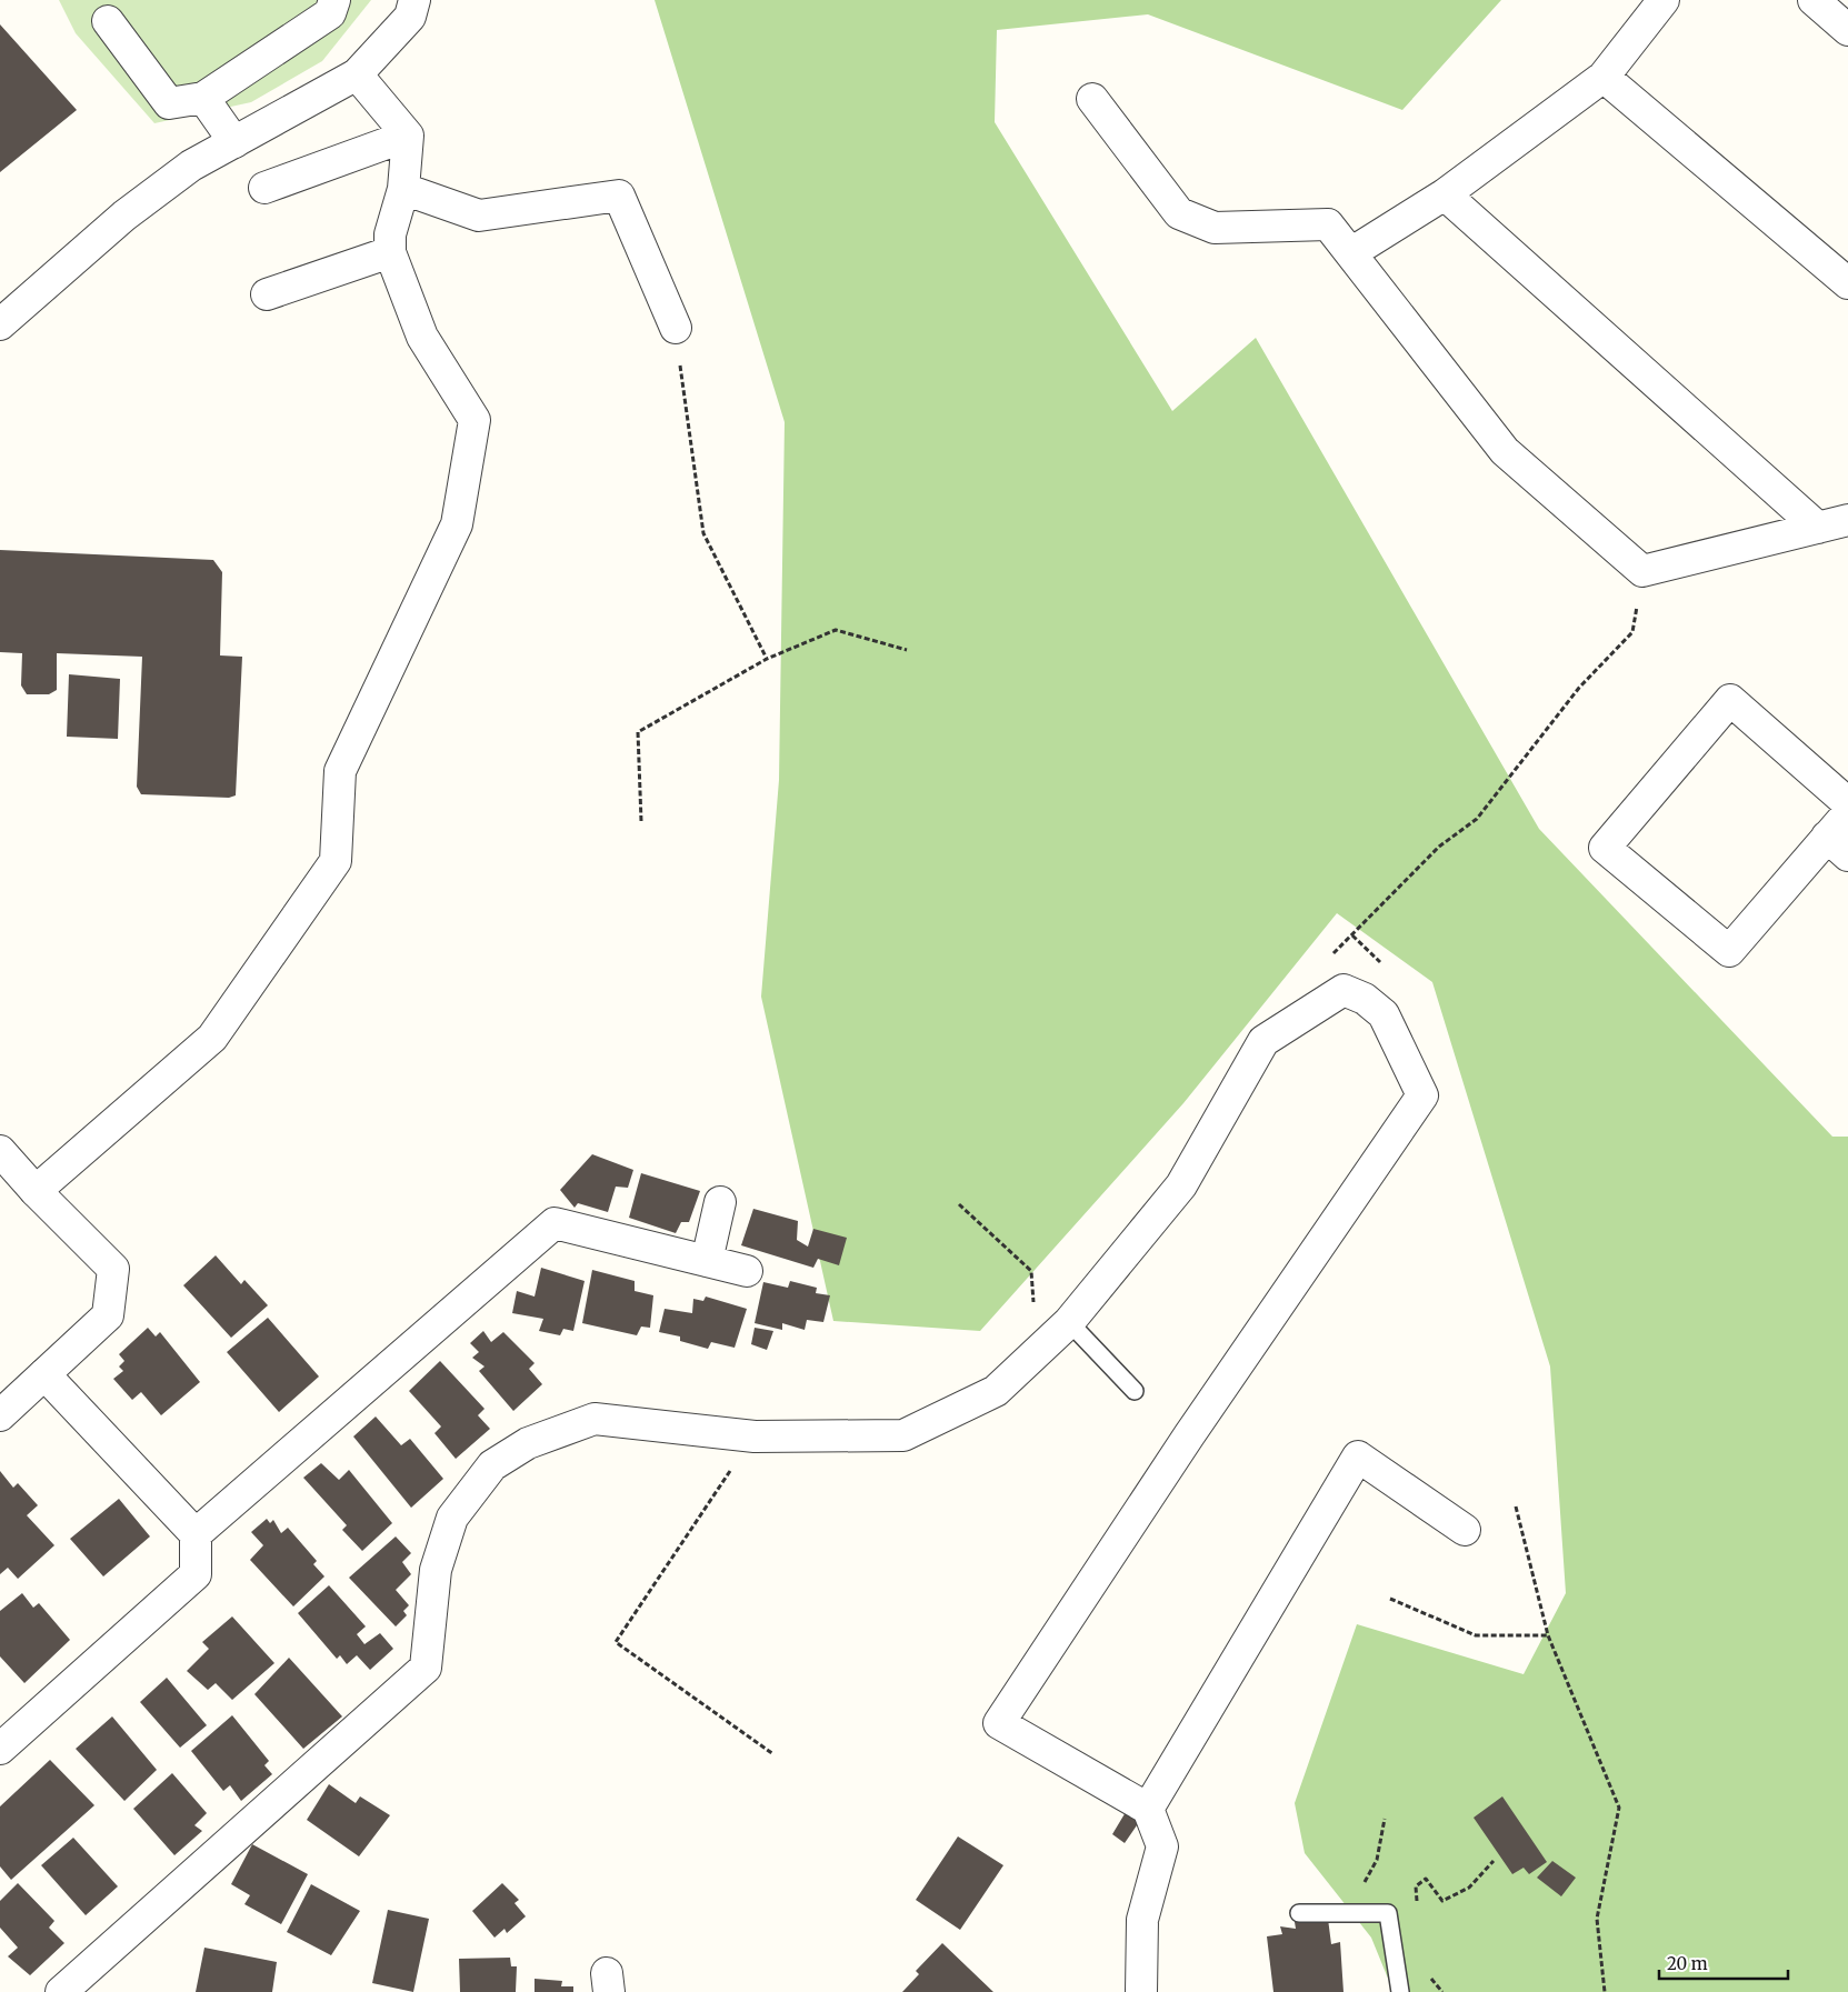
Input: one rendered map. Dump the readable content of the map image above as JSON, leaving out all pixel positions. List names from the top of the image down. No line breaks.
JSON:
{"scale_bar":"20 m"}
